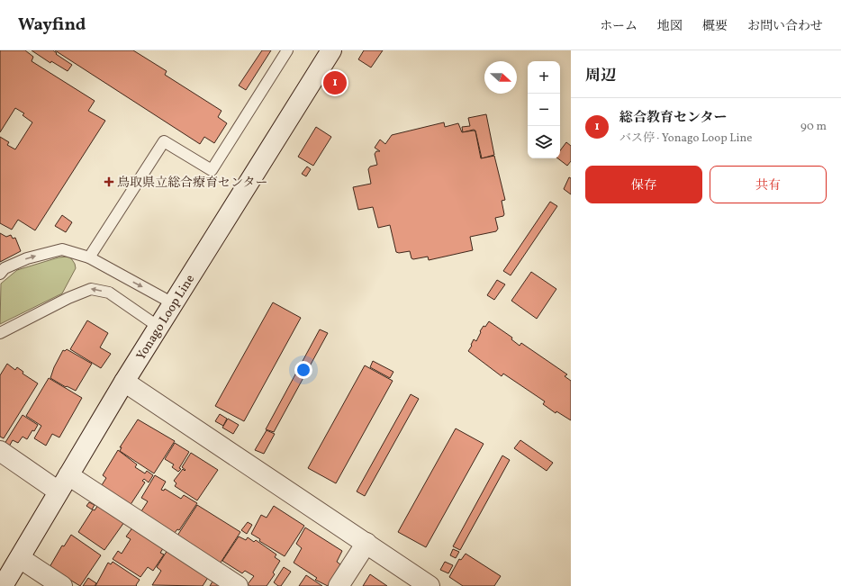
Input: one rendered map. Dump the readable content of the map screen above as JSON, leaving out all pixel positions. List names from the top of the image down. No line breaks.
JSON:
{"streets":{"street":["Yonago Loop Line"]},"places":{"health":["鳥取県立総合療育センター"]},"north":"right","page":{"header":"Wayfind","nav":["ホーム","地図","概要","お問い合わせ"],"heading":"周辺","map_buttons":["+","−"],"pins":"1","list":[{"mark":"1","name":"総合教育センター","note":"バス停 · Yonago Loop Line","value":"90 m"}],"buttons":["保存","共有"]}}
